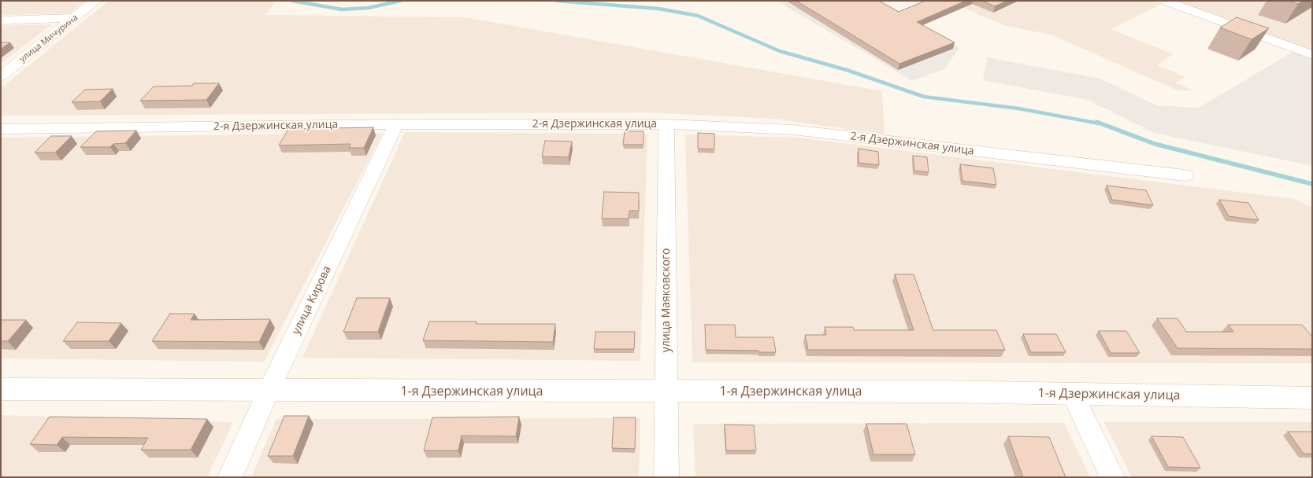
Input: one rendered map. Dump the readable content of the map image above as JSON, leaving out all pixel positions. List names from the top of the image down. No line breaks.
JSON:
{"streets":{"street":["улица Мичурина","2-я Дзержинская улица","улица Кирова","улица Маяковского","1-я Дзержинская улица"]},"crossings":[["2-я Дзержинская улица","улица Кирова"],["2-я Дзержинская улица","улица Маяковского"],["улица Кирова","1-я Дзержинская улица"],["улица Маяковского","1-я Дзержинская улица"]]}
